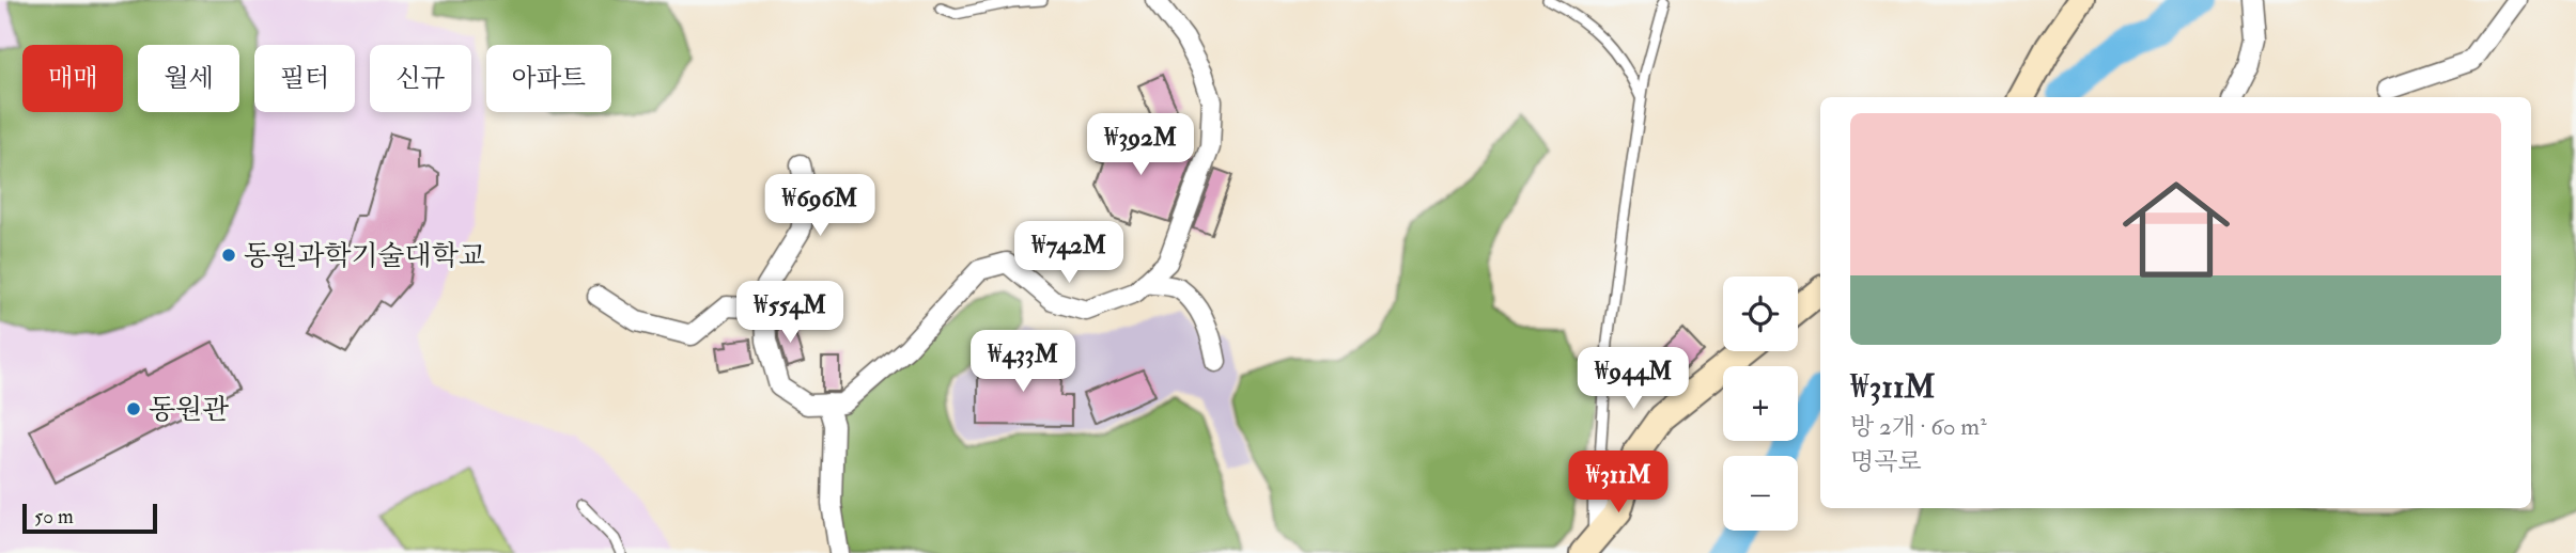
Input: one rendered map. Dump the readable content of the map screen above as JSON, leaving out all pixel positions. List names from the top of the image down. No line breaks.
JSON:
{"places":["동원과학기술대학교","동원관"],"scale_bar":"50 m","page":{"chip":["매매","월세","필터","신규","아파트"],"list":[{"name":"₩311M","note":"방 2개 · 60 m² · 명곡로"}],"price":["₩392M","₩696M","₩742M","₩554M","₩433M","₩944M","₩311M"],"map_buttons":["+","−"],"scale":"50 m"}}
